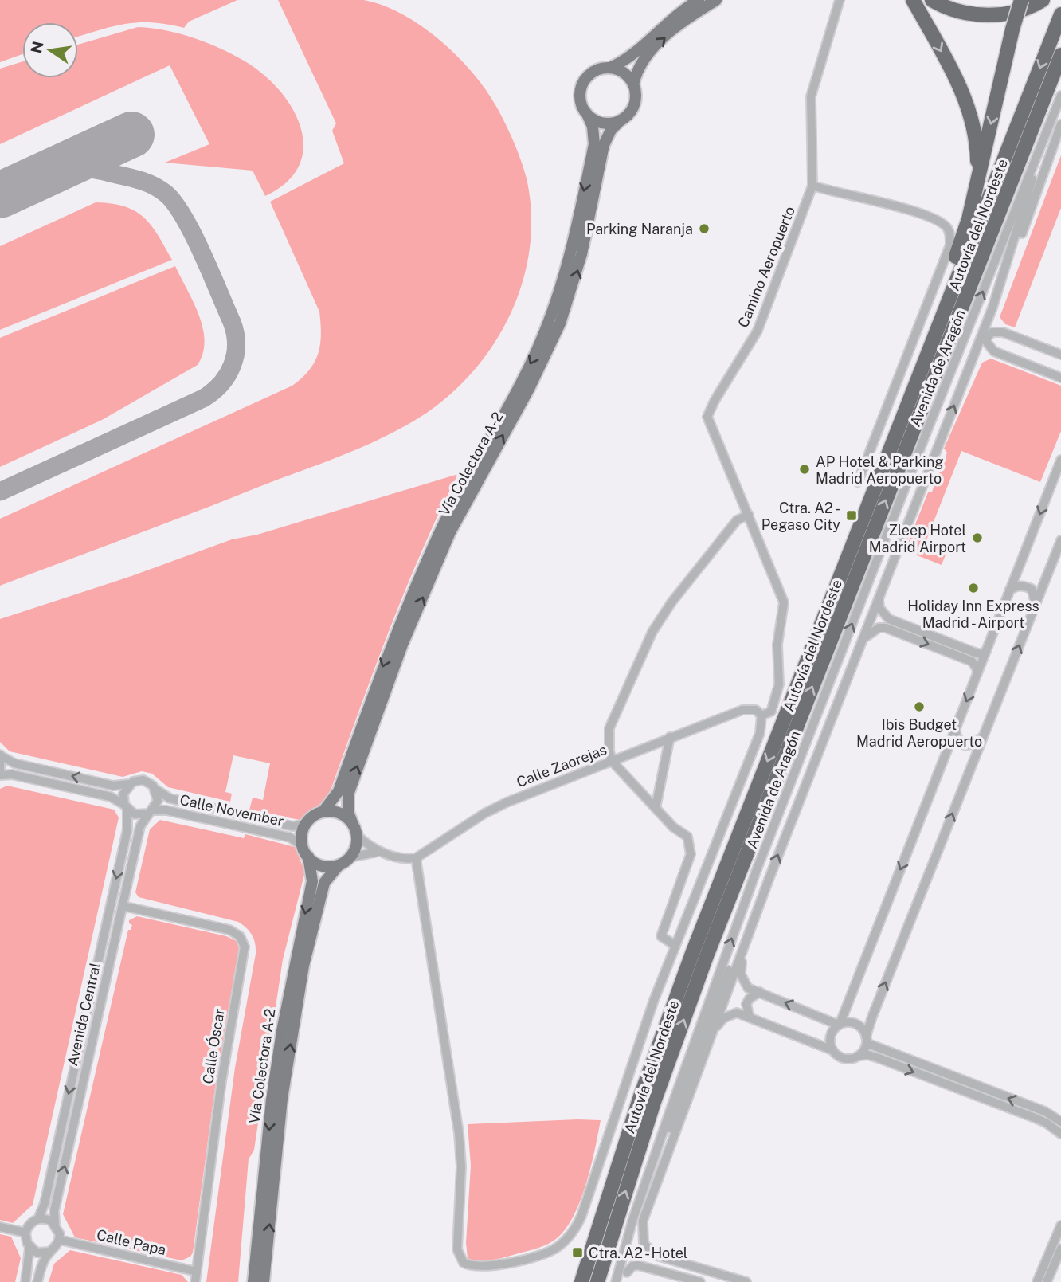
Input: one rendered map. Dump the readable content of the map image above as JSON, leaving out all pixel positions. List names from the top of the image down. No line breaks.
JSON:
{"streets":{"highway":["Autovía del Nordeste"],"main road":["Vía Colectora A-2"],"street":["Camino Aeropuerto","Avenida de Aragón","Calle Zaorejas","Calle November","Avenida Central","Calle Óscar","Calle Papa"]},"crossings":[["Camino Aeropuerto","Calle Zaorejas"],["Vía Colectora A-2","Calle November"],["Calle November","Avenida Central"],["Avenida Central","Calle Óscar"],["Avenida Central","Calle Papa"],["Calle Óscar","Calle Papa"]],"places":{"other":["Parking Naranja","AP Hotel & Parking Madrid Aeropuerto","Zleep Hotel Madrid Airport","Holiday Inn Express Madrid - Airport","Ibis Budget Madrid Aeropuerto"],"transit":["Ctra. A2 - Pegaso City","Ctra. A2 - Hotel"]},"north":"left"}
